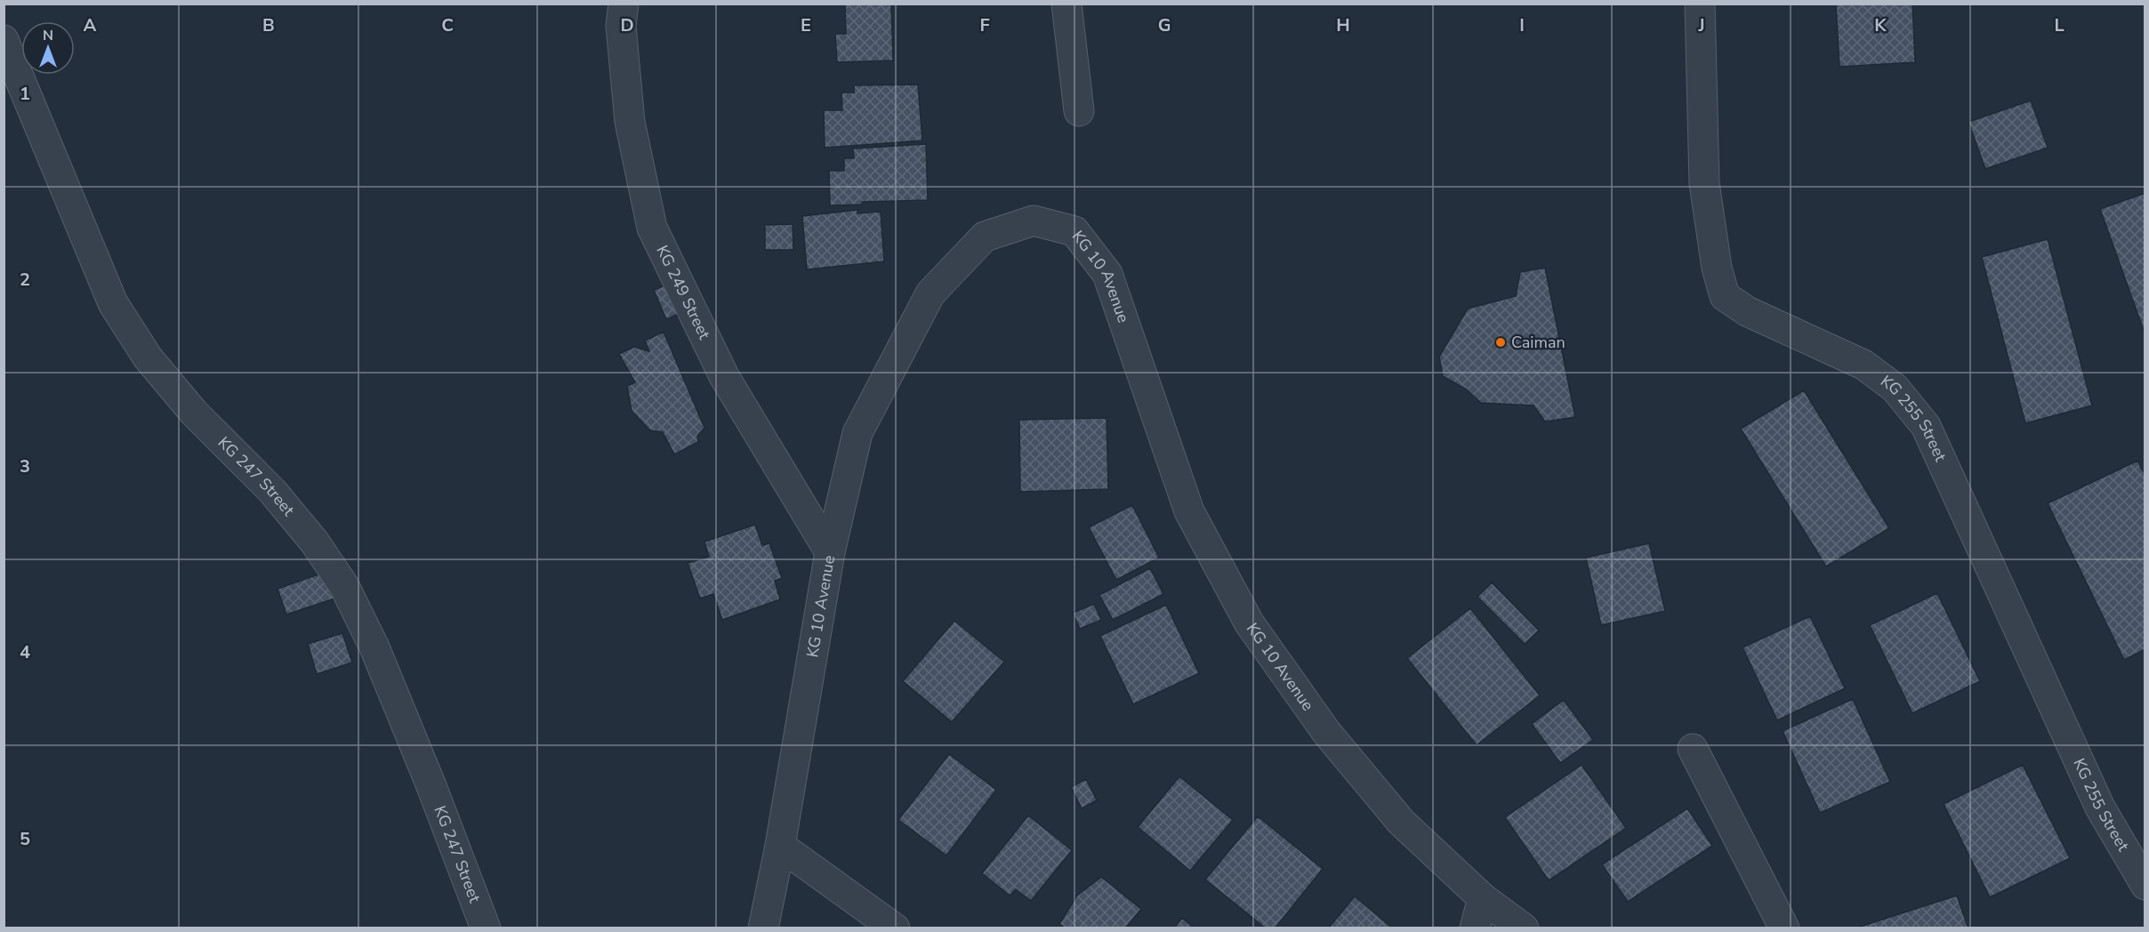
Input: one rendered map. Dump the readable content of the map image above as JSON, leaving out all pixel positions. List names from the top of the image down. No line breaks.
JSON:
{"streets":{"street":["KG 10 Avenue","KG 249 Street","KG 255 Street","KG 247 Street"]},"crossings":[["KG 10 Avenue","KG 249 Street"]],"places":["Caiman"],"north":"top","grid":{"columns":["A","B","C","D","E","F","G","H","I","J","K","L"],"rows":["1","2","3","4","5"]}}
